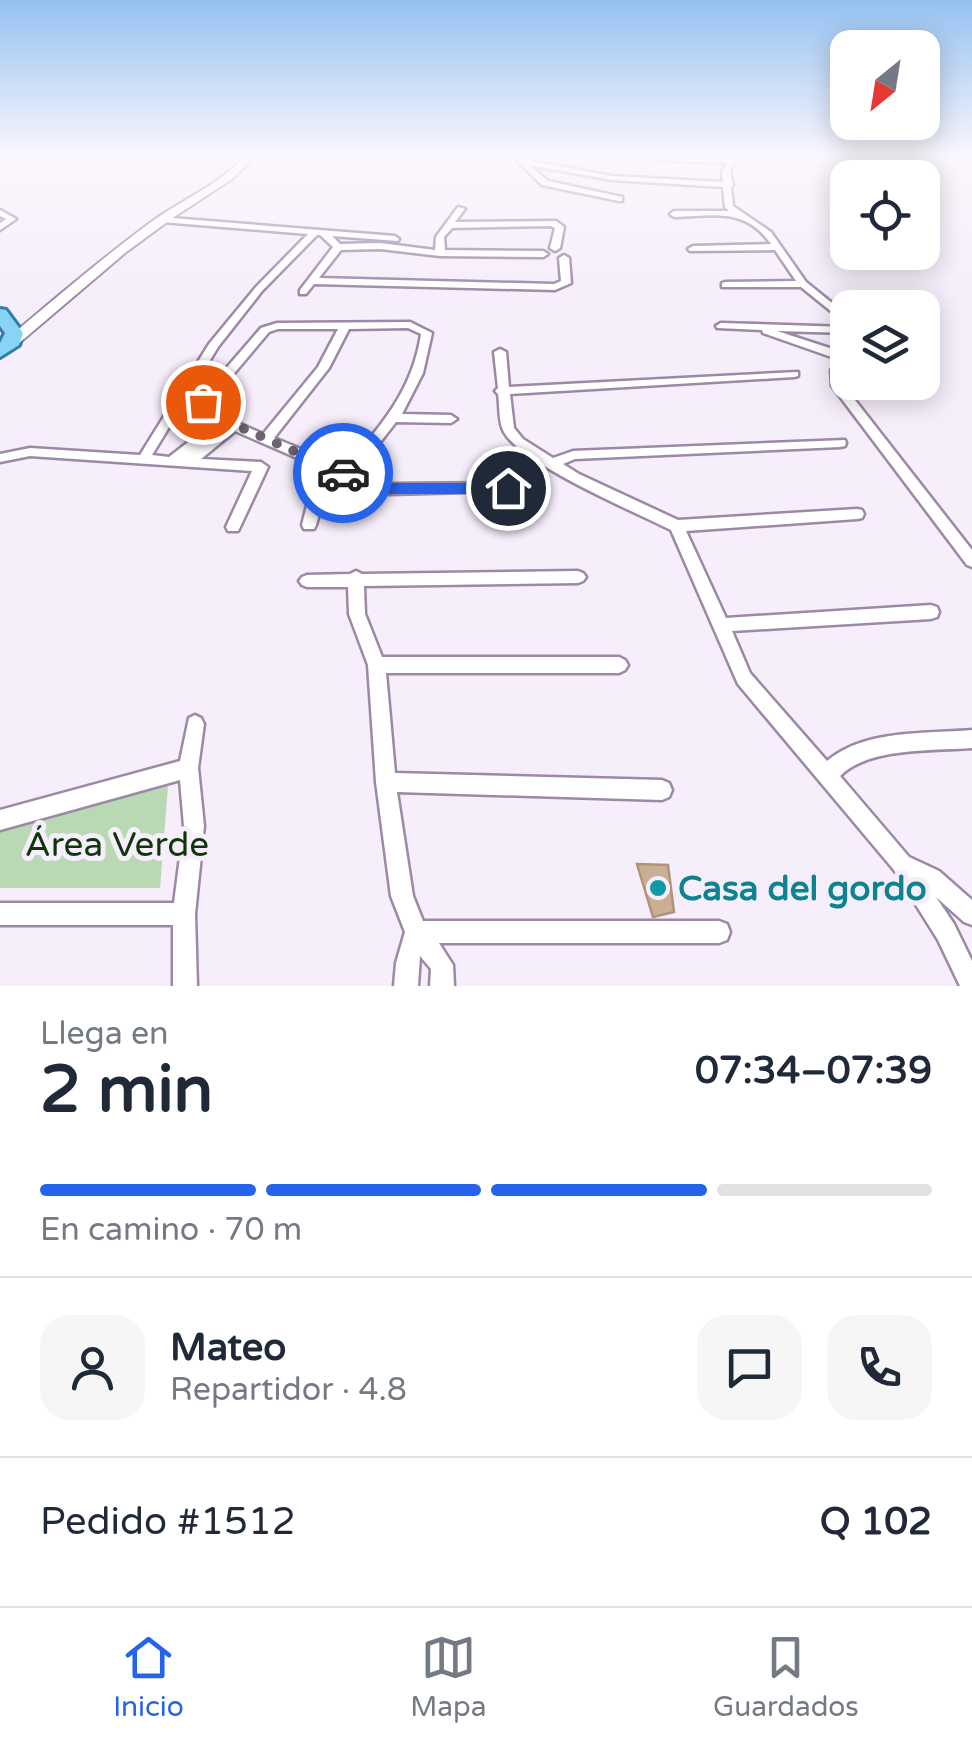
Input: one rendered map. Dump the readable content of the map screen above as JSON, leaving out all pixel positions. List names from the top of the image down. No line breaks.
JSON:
{"parks":["Área Verde"],"places":["Casa del gordo"],"north":"bottom left","page":{"heading":["2 min","Llega en","07:34–07:39"],"panel":["Mateo","Repartidor · 4.8","Pedido #1512","Q 102"],"bar":"En camino · 70 m","tabs":["Inicio","Mapa","Guardados"]}}
